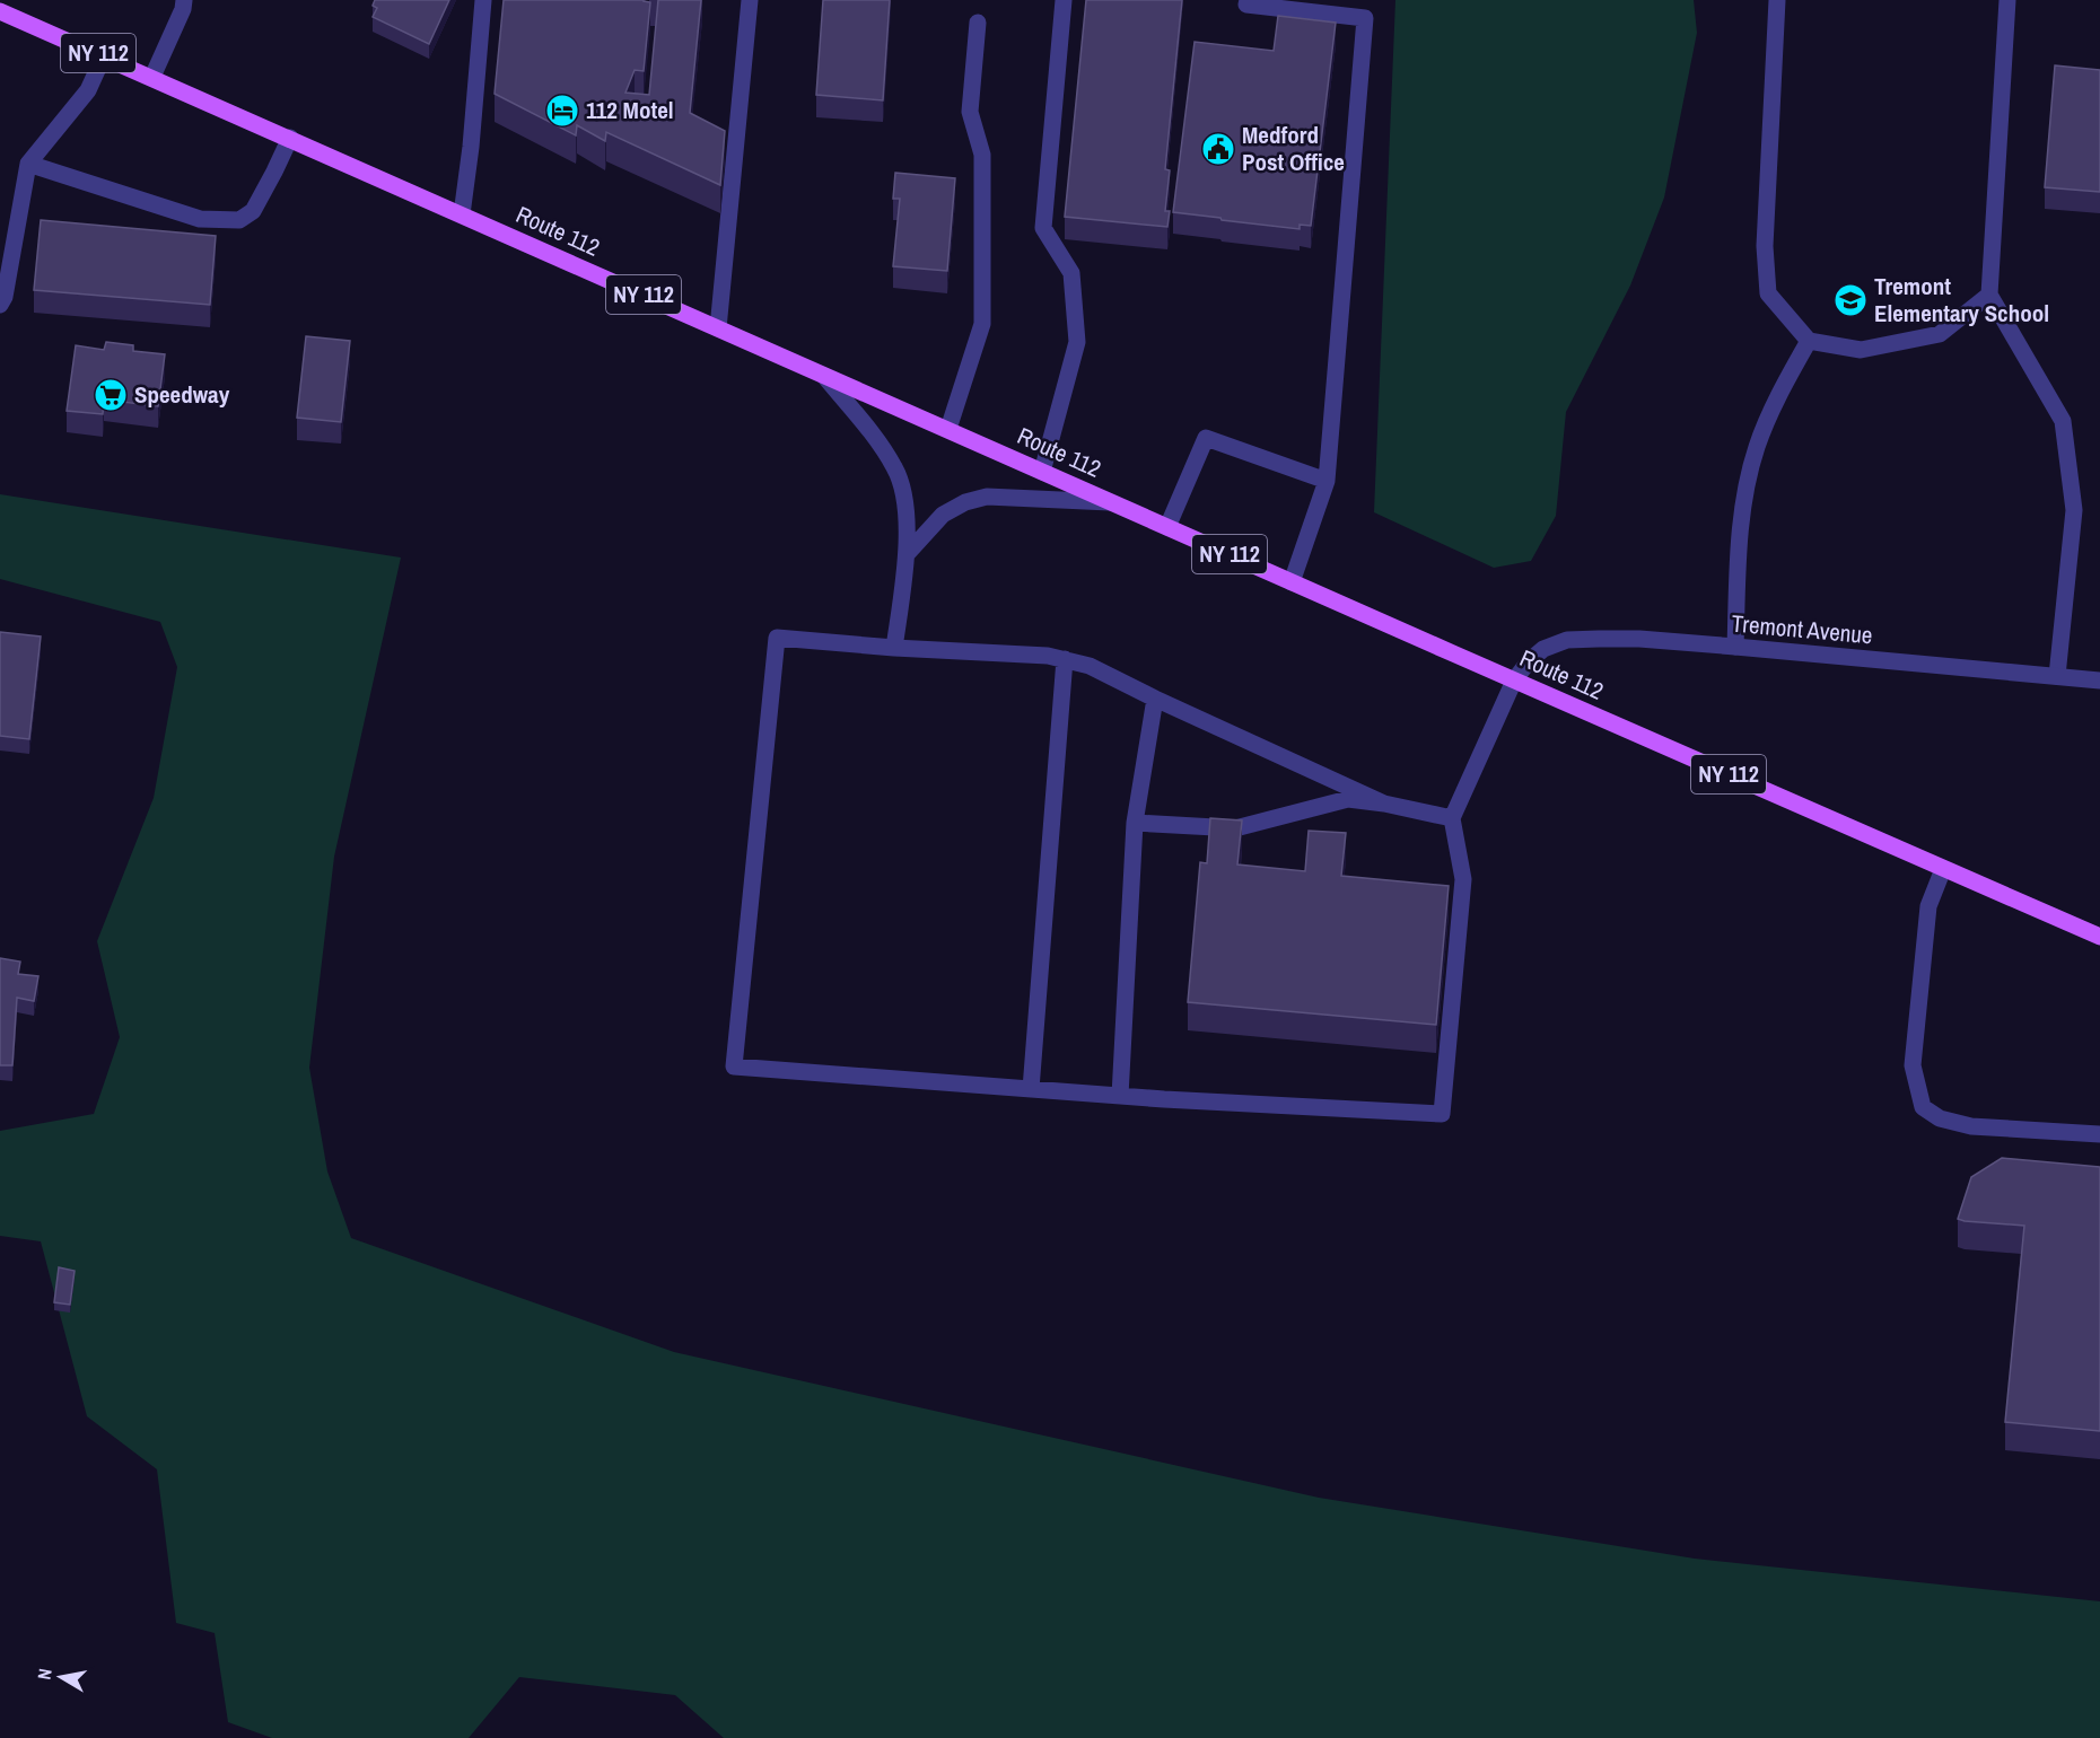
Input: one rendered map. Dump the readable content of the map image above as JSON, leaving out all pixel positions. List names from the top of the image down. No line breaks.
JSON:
{"streets":{"main road":["NY 112","Route 112"],"street":["Tremont Avenue"]},"crossings":[["Route 112","Tremont Avenue"]],"places":{"hotel":["112 Motel"],"public building":["Medford Post Office"],"school or university":["Tremont Elementary School"],"supermarket":["Speedway"]},"north":"left"}
